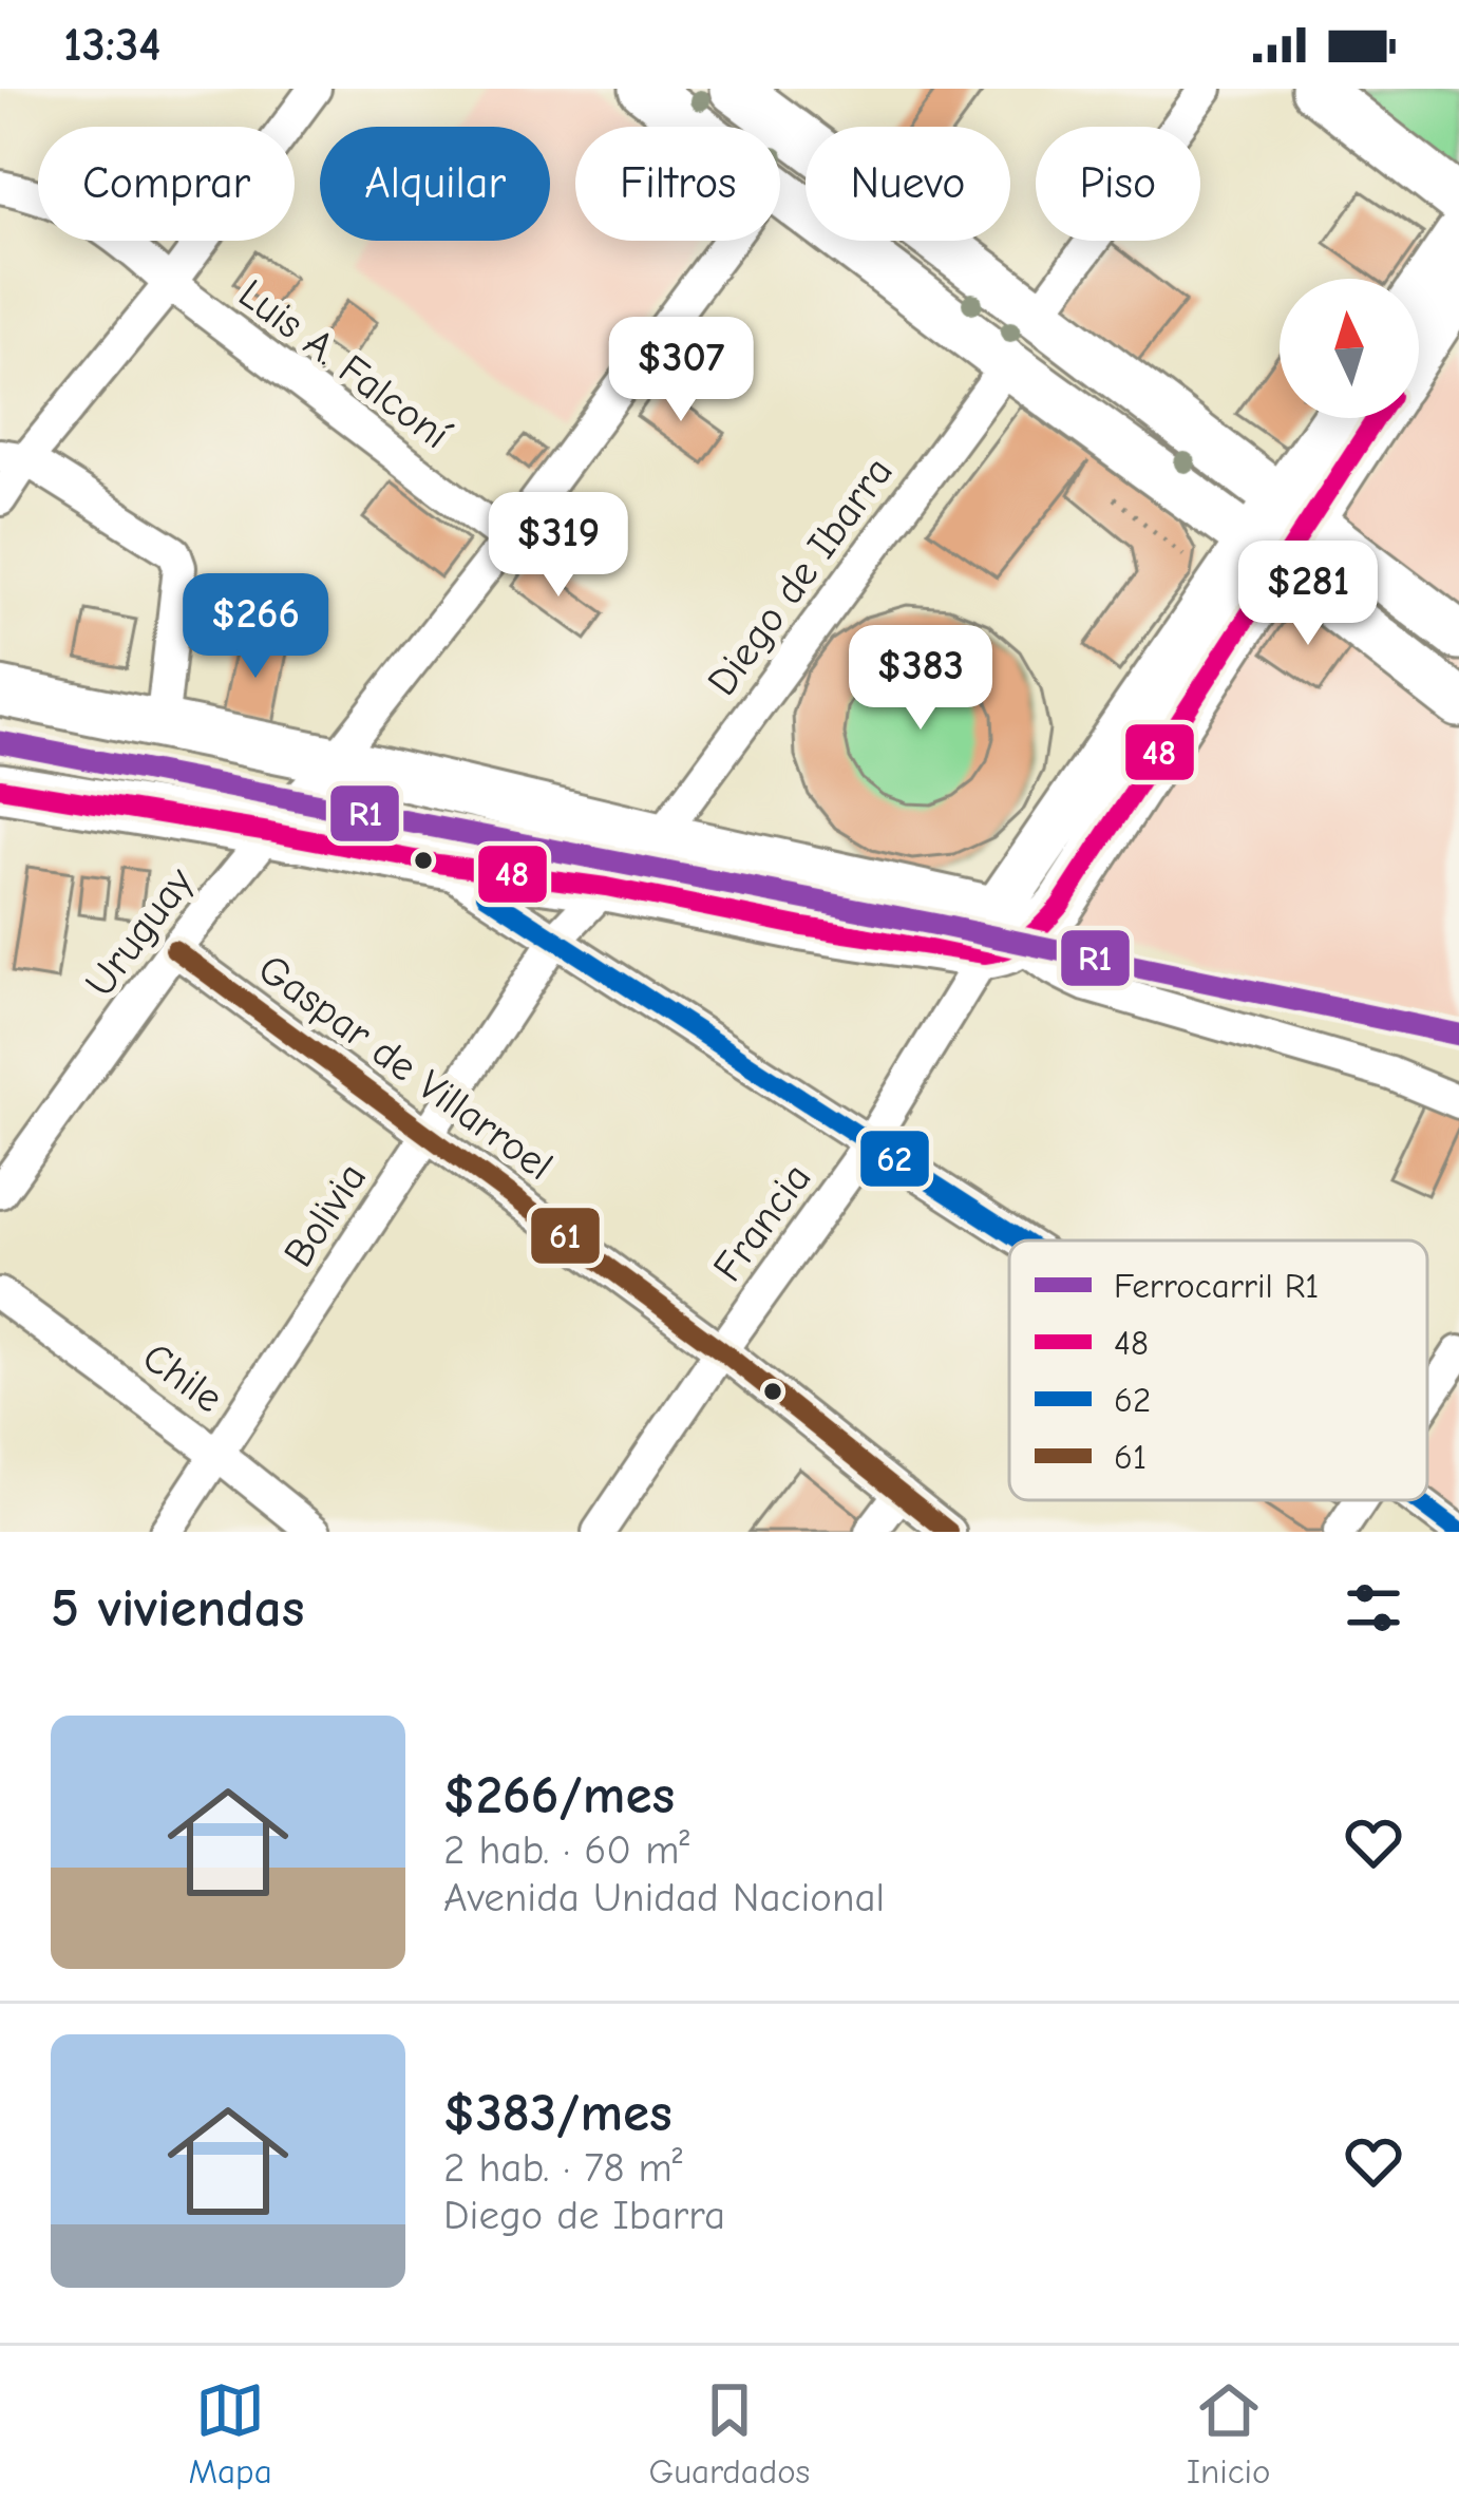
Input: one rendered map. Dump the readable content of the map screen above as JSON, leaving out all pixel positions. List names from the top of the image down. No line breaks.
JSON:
{"streets":{"street":["Luis A. Falconí","Diego de Ibarra","Uruguay","Gaspar de Villarroel","Bolivia","Francia","Chile"]},"crossings":[["Luis A. Falconí","Uruguay"],["Uruguay","Gaspar de Villarroel"],["Gaspar de Villarroel","Bolivia"],["Gaspar de Villarroel","Francia"],["Bolivia","Chile"]],"lines":["transit line 48","rail line R1","transit line 62","transit line 61"],"legend":["Ferrocarril R1","48","62","61"],"north":"top","page":{"status":"13:34","chip":["Comprar","Alquilar","Filtros","Nuevo","Piso"],"price":["$307","$319","$281","$266","$383"],"heading":"5 viviendas","list":[{"name":"$266/mes","note":"2 hab. · 60 m² · Avenida Unidad Nacional"},{"name":"$383/mes","note":"2 hab. · 78 m² · Diego de Ibarra"}],"tabs":["Mapa","Guardados","Inicio"]}}
